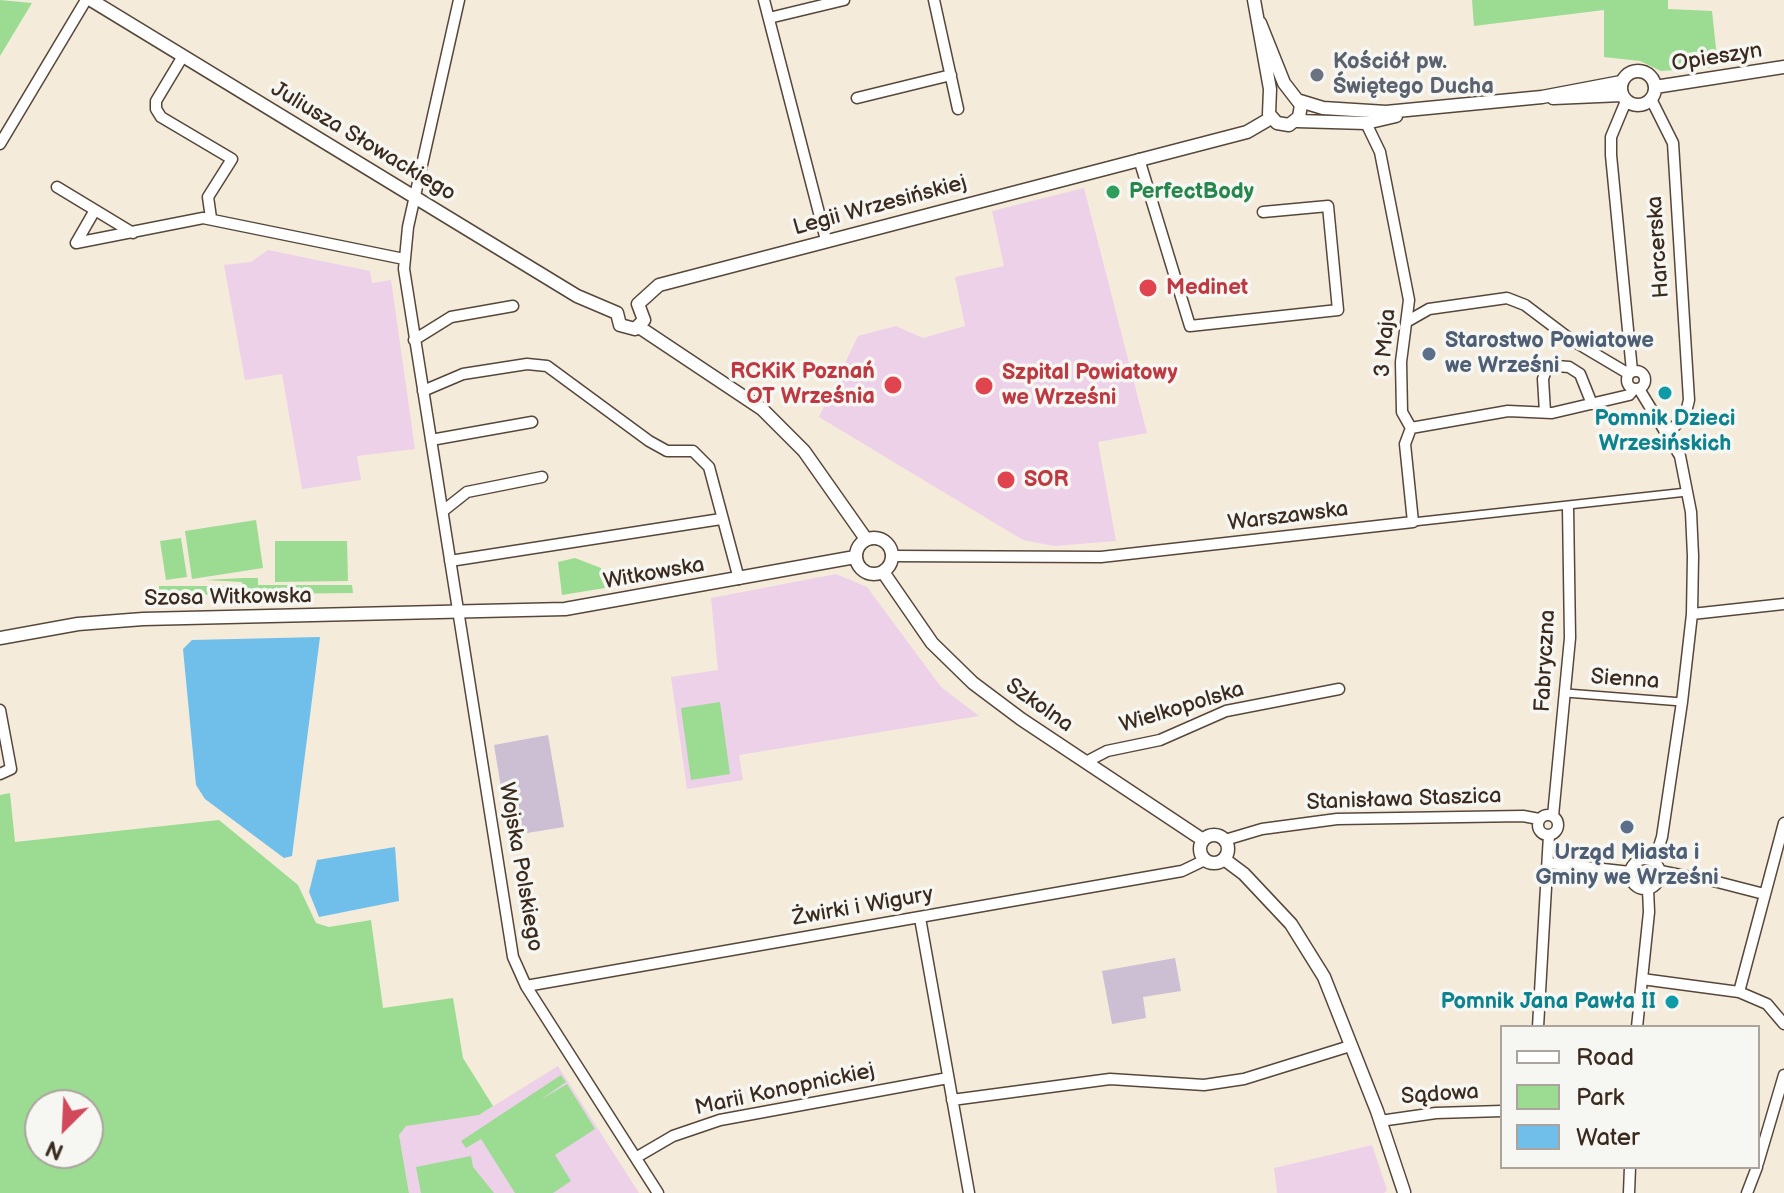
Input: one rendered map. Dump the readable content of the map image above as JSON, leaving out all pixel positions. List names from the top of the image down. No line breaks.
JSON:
{"streets":{"street":["Opieszyn","Juliusza Słowackiego","Legii Wrzesińskiej","Harcerska","3 Maja","Warszawska","Witkowska","Szosa Witkowska","Fabryczna","Sienna","Szkolna","Wielkopolska","Stanisława Staszica","Wojska Polskiego","Żwirki i Wigury","Marii Konopnickiej","Sądowa"]},"crossings":[["Opieszyn","Harcerska"],["Juliusza Słowackiego","Legii Wrzesińskiej"],["Juliusza Słowackiego","Wojska Polskiego"],["3 Maja","Warszawska"],["Warszawska","Witkowska"],["Warszawska","Fabryczna"],["Warszawska","Szkolna"],["Witkowska","Szosa Witkowska"],["Witkowska","Szkolna"],["Witkowska","Wojska Polskiego"],["Szosa Witkowska","Wojska Polskiego"],["Fabryczna","Sienna"],["Fabryczna","Stanisława Staszica"],["Szkolna","Wielkopolska"],["Szkolna","Stanisława Staszica"],["Szkolna","Żwirki i Wigury"],["Stanisława Staszica","Żwirki i Wigury"],["Wojska Polskiego","Żwirki i Wigury"],["Wojska Polskiego","Marii Konopnickiej"]],"places":["Kościół pw. Świętego Ducha","PerfectBody","Medinet","Starostwo Powiatowe we Wrześni","RCKiK Poznań OT Września","Szpital Powiatowy we Wrześni","Pomnik Dzieci Wrzesińskich","SOR","Urząd Miasta i Gminy we Wrześni","Pomnik Jana Pawła II"],"legend":["Road","Park","Water"],"north":"bottom left"}
